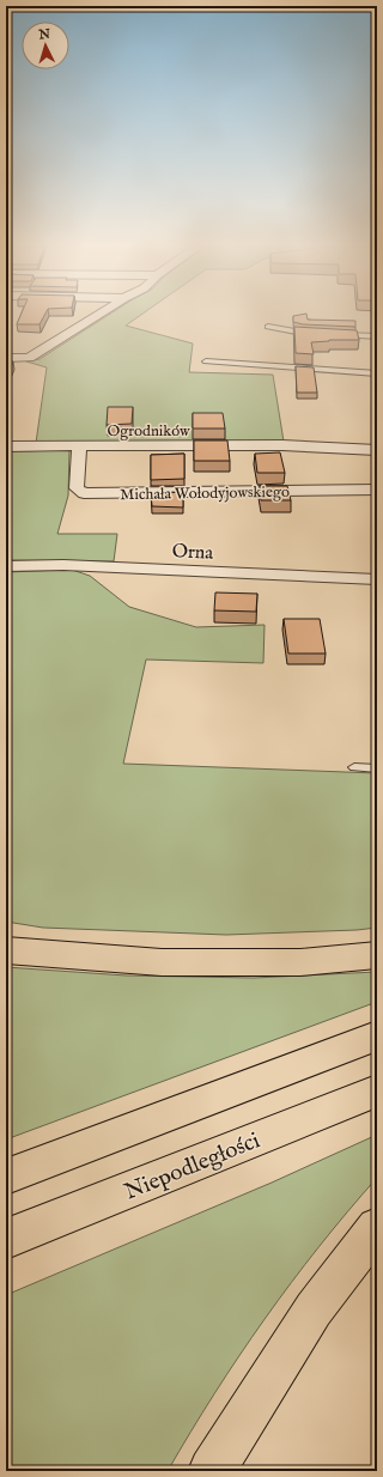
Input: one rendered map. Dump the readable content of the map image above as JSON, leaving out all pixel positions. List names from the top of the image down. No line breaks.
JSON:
{"streets":{"highway":["Niepodległości"],"street":["Ogrodników","Michała Wołodyjowskiego","Orna"]},"crossings":[["Ogrodników","Michała Wołodyjowskiego"]],"north":"top"}
